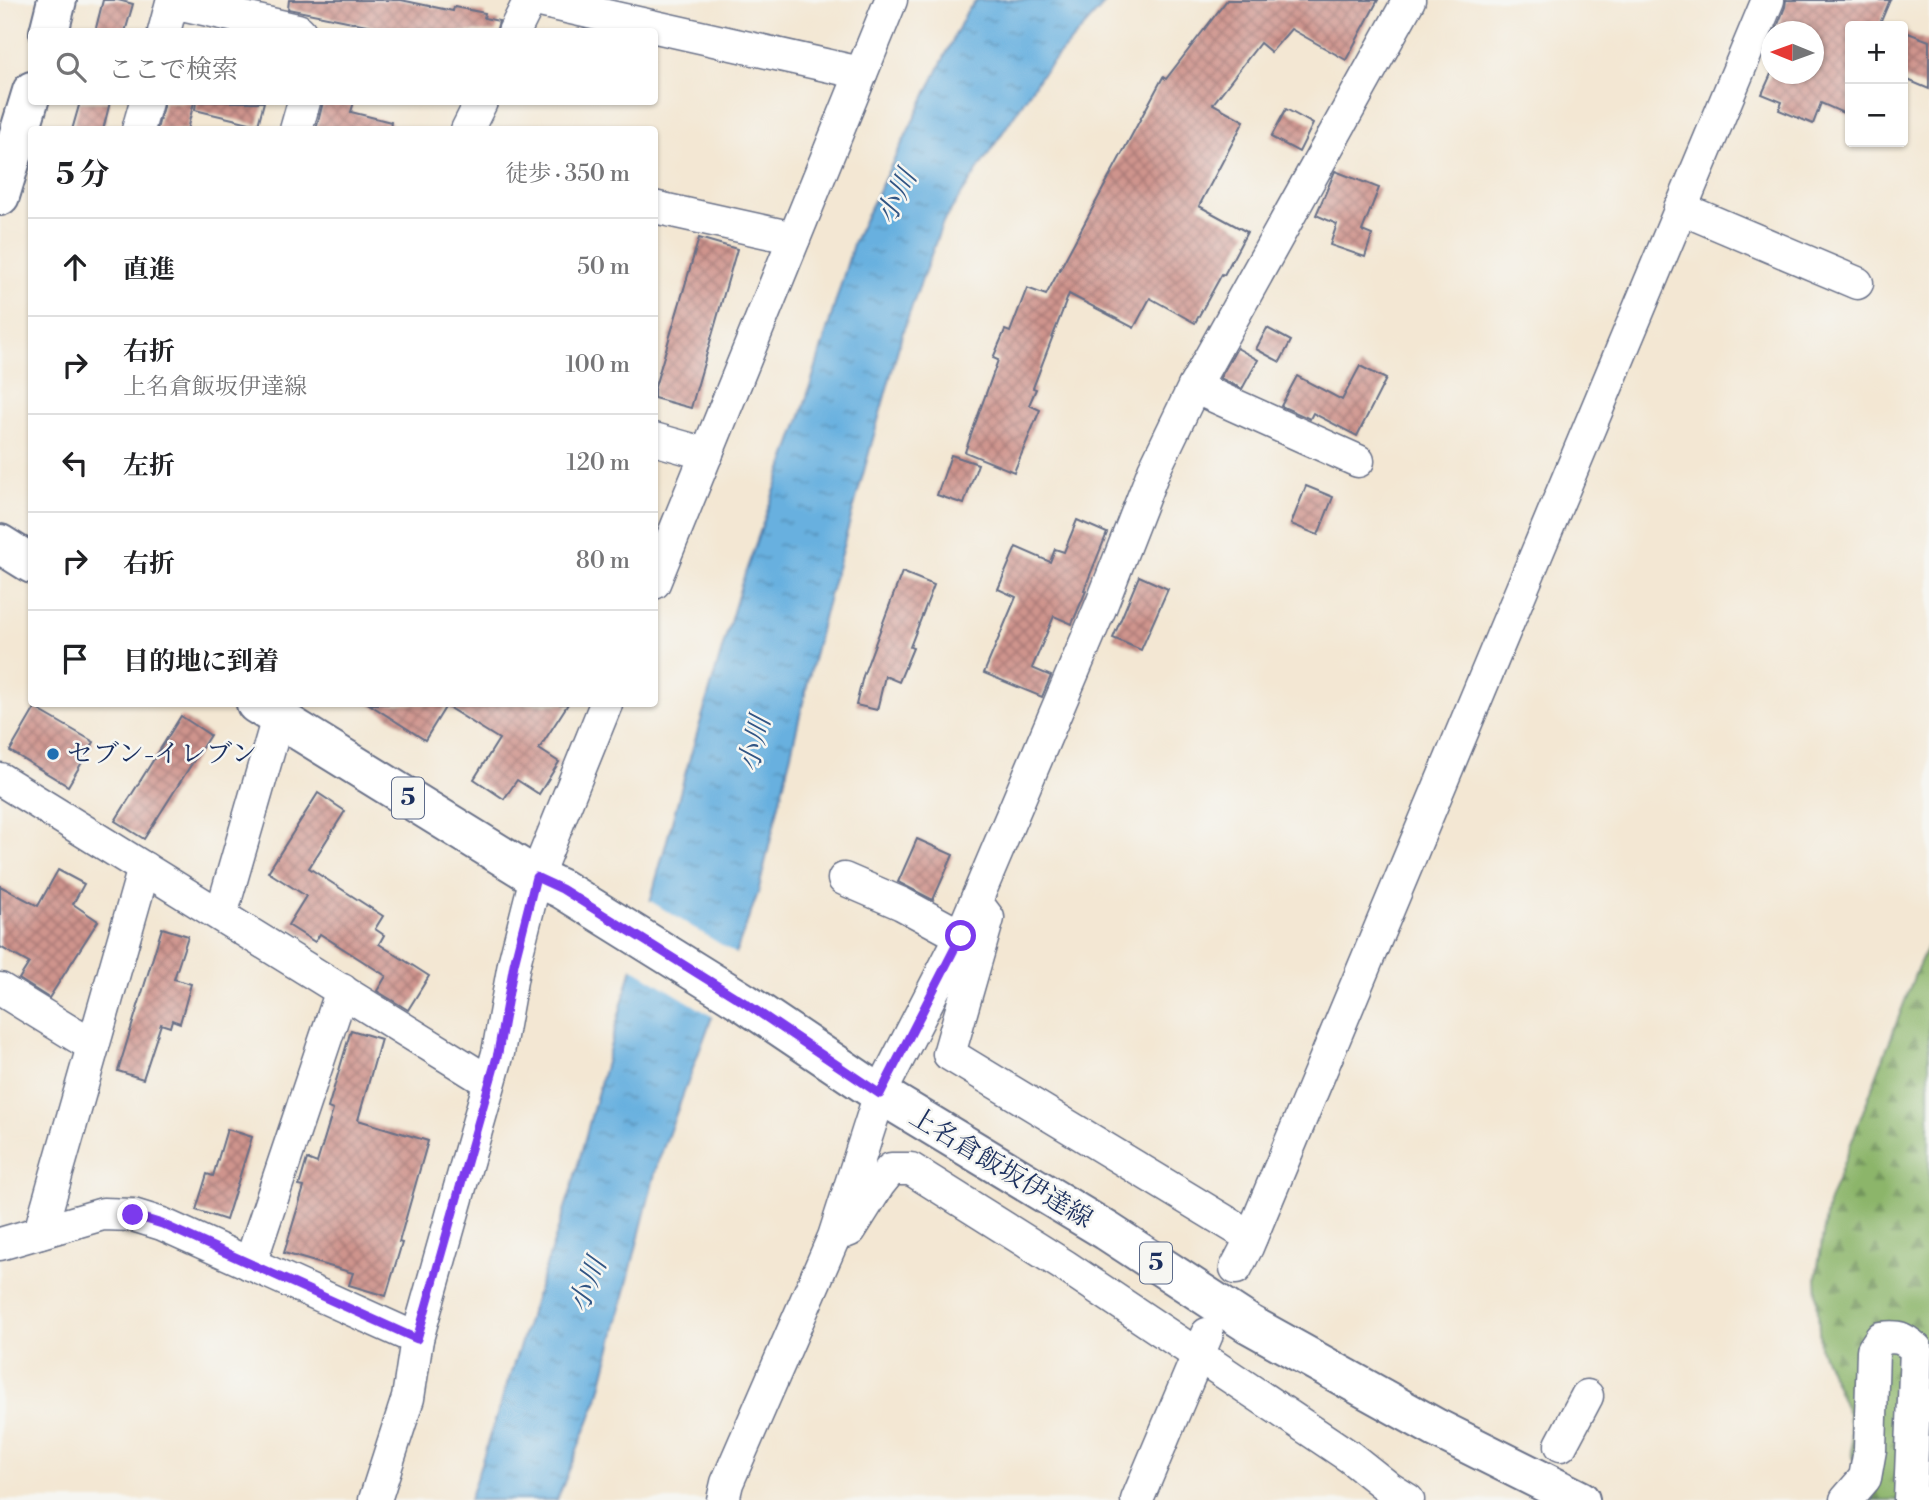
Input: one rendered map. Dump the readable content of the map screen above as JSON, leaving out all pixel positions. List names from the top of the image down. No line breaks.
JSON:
{"streets":{"main road":["5","上名倉飯坂伊達線"]},"water":["小川"],"places":["セブン-イレブン"],"north":"left","page":{"map_buttons":["+","−"],"search":"ここで検索","heading":["5 分","徒歩 · 350 m"],"list":[["直進","50 m"],["右折","上名倉飯坂伊達線","100 m"],["左折","120 m"],["右折","80 m"],"目的地に到着"]}}
